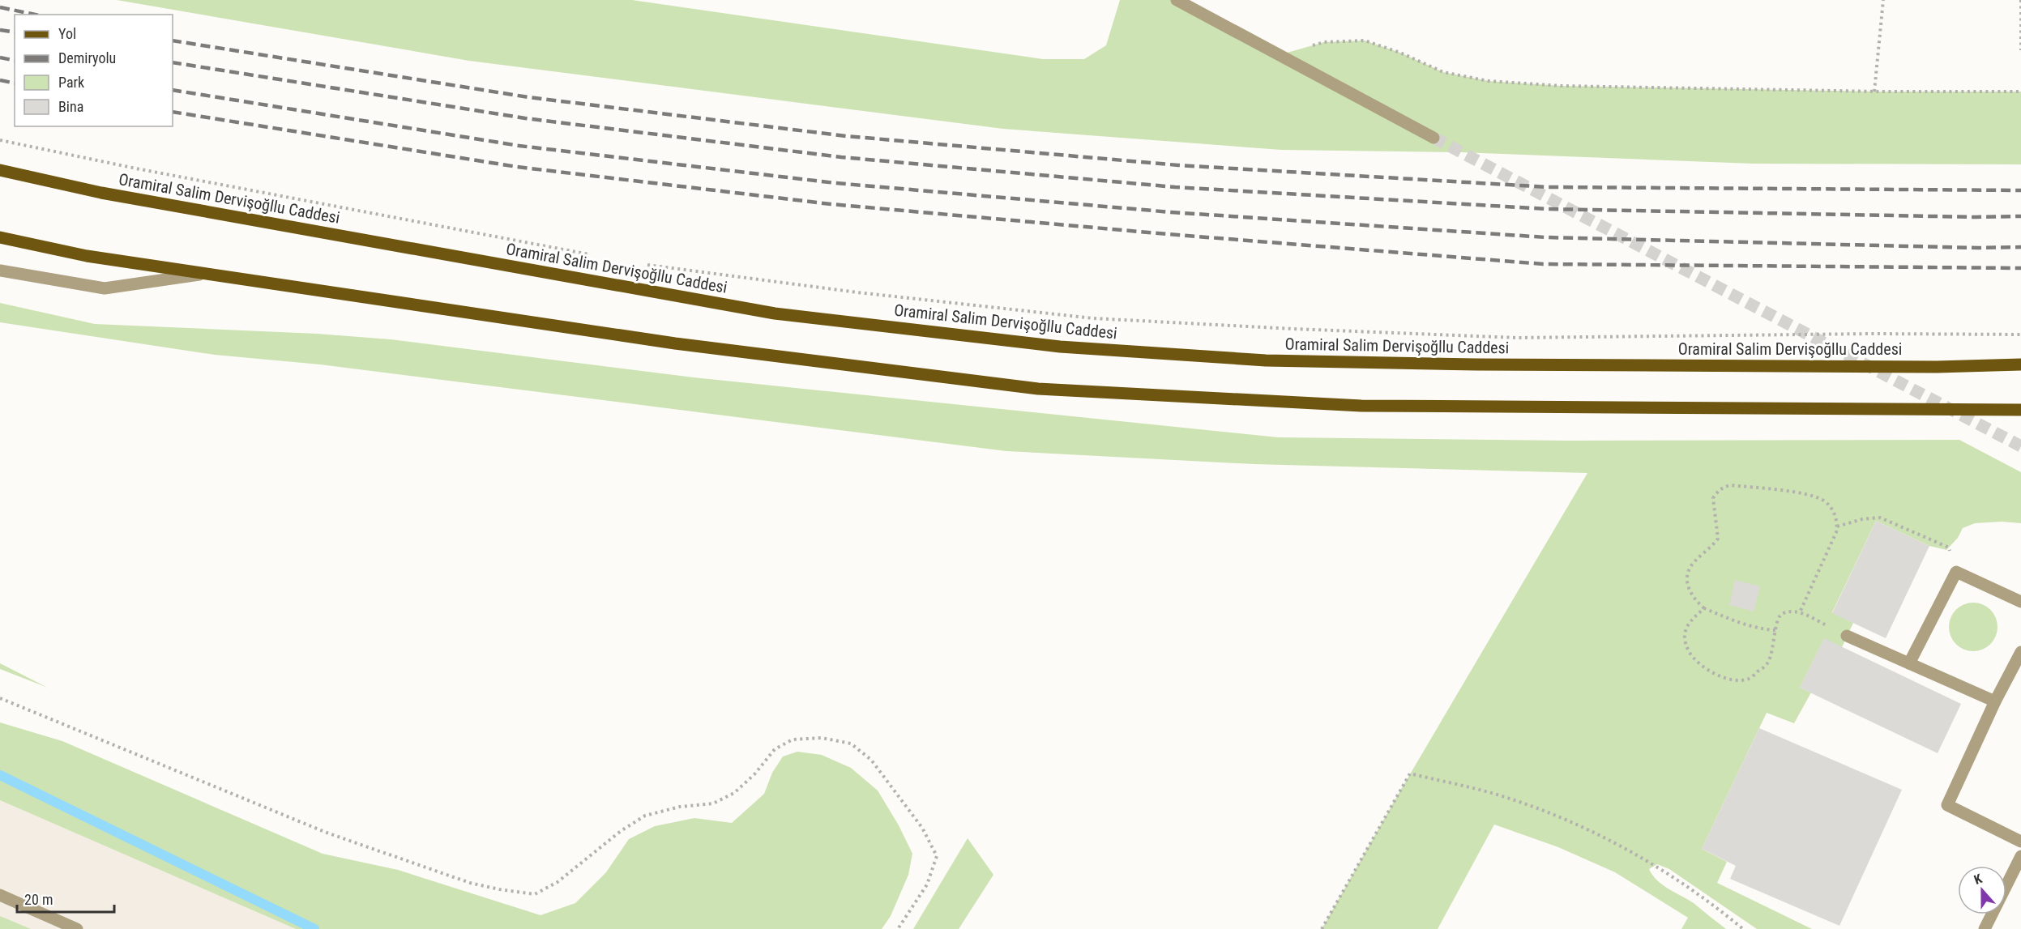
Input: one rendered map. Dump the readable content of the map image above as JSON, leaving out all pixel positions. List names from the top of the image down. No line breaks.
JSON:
{"streets":{"main road":["Oramiral Salim Dervişoğllu Caddesi"]},"legend":["Yol","Demiryolu","Park","Bina"],"scale_bar":"20 m","north":"top"}
